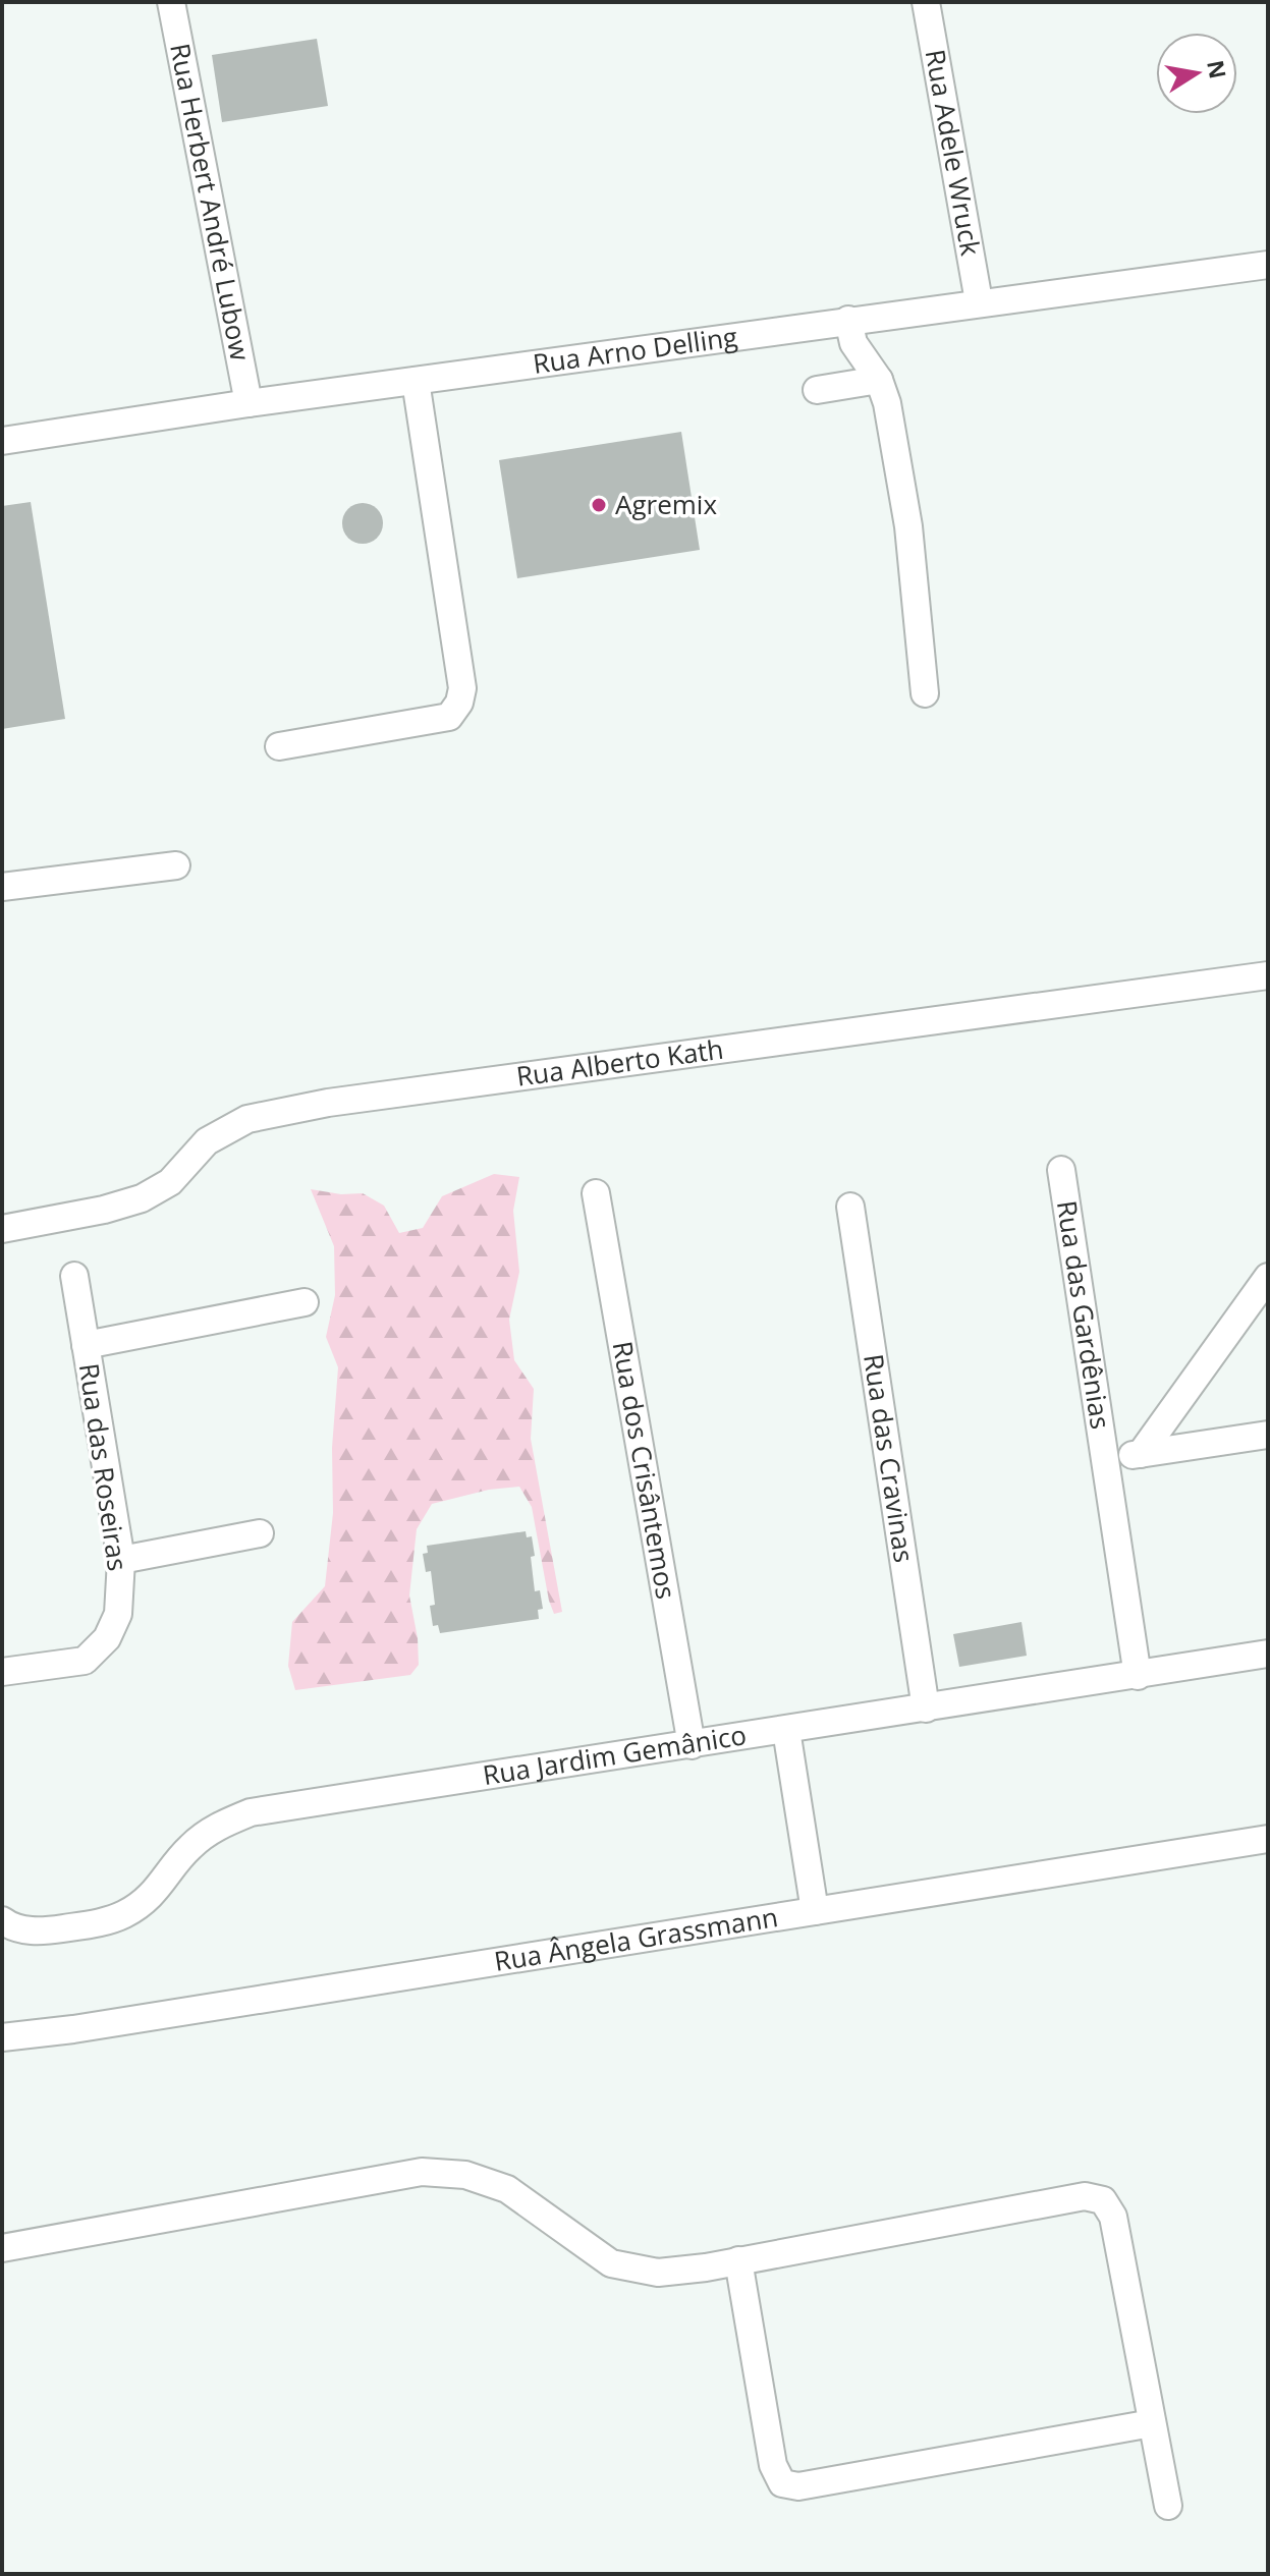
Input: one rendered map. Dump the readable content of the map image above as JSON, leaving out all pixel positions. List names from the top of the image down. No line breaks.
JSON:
{"streets":{"street":["Rua Adele Wruck","Rua Herbert André Lubow","Rua Arno Delling","Rua Alberto Kath","Rua das Gardênias","Rua das Cravinas","Rua das Roseiras","Rua dos Crisântemos","Rua Jardim Gemânico","Rua Ângela Grassmann"]},"crossings":[["Rua Adele Wruck","Rua Arno Delling"],["Rua Herbert André Lubow","Rua Arno Delling"],["Rua das Gardênias","Rua Jardim Gemânico"],["Rua das Cravinas","Rua Jardim Gemânico"],["Rua dos Crisântemos","Rua Jardim Gemânico"]],"places":["Agremix"],"north":"right"}
